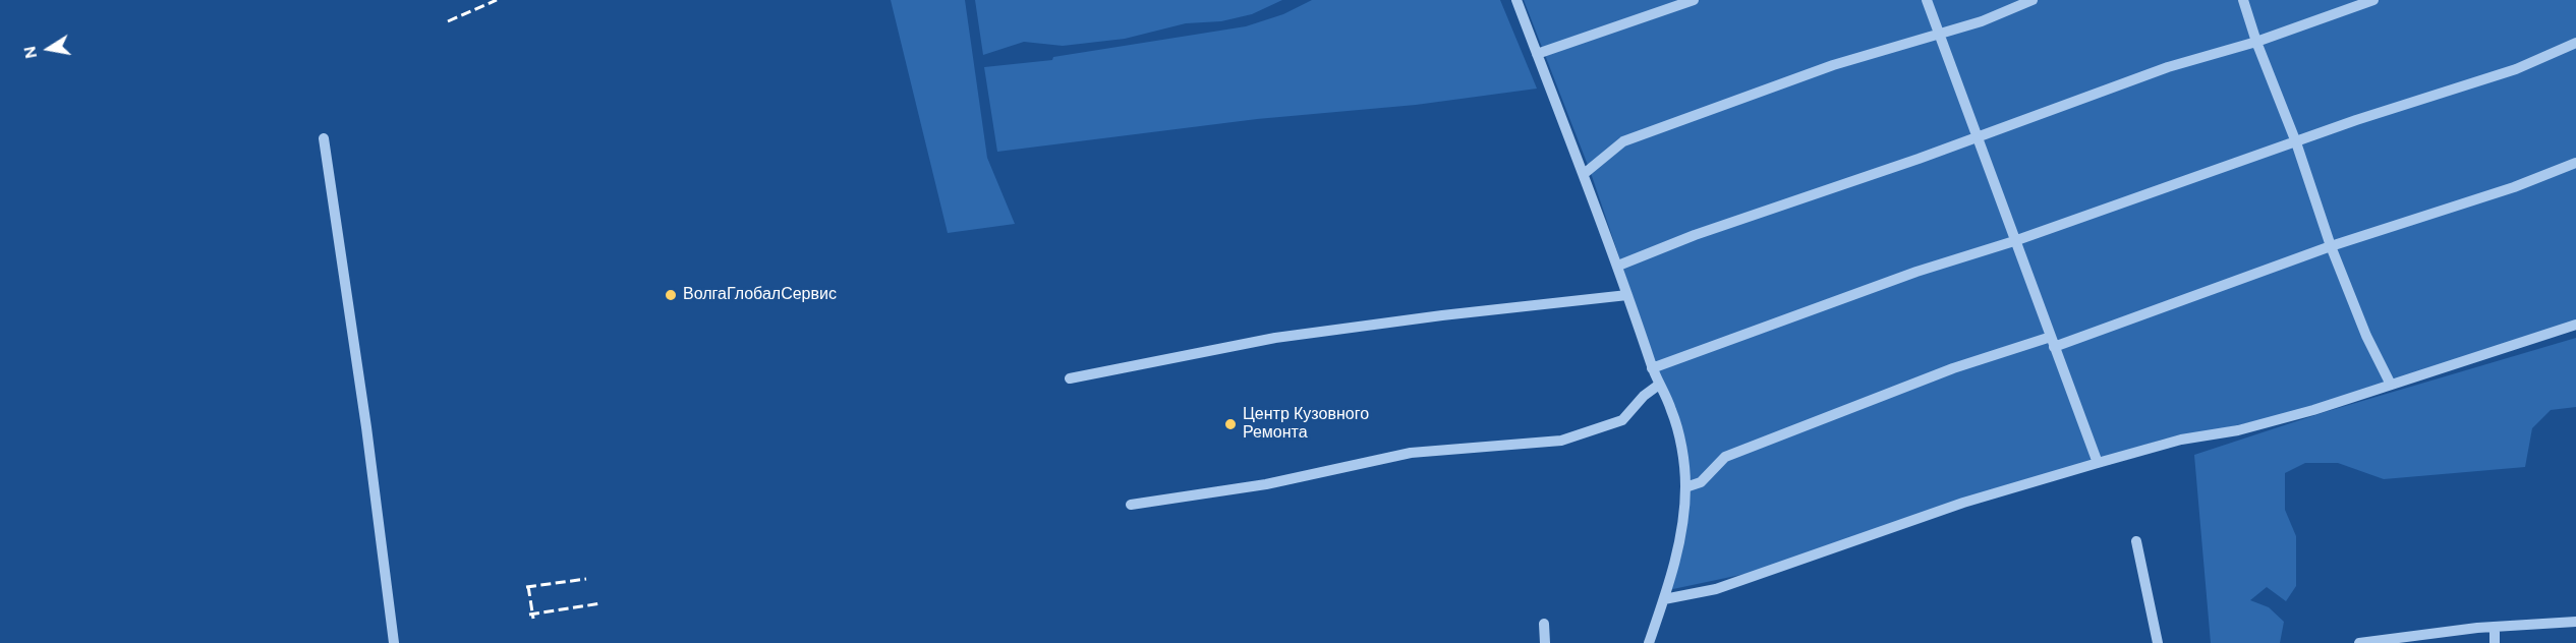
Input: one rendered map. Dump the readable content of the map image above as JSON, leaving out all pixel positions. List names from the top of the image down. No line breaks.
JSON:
{"places":["ВолгаГлобалСервис","Центр Кузовного Ремонта"],"north":"left"}
